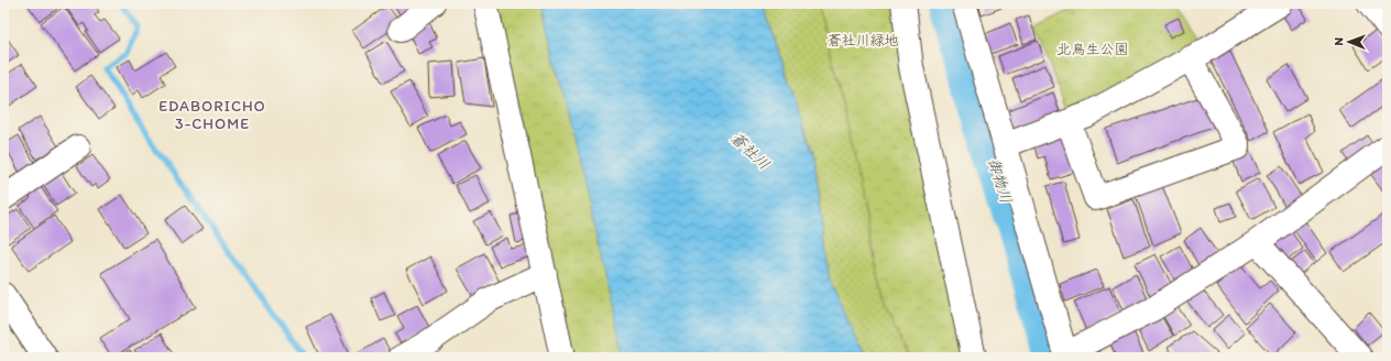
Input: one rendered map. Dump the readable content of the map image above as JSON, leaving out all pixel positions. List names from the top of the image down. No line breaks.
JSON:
{"districts":["EDABORICHO 3-CHOME"],"water":["蒼社川","御物川"],"parks":["蒼社川緑地","北鳥生公園"],"north":"left"}
